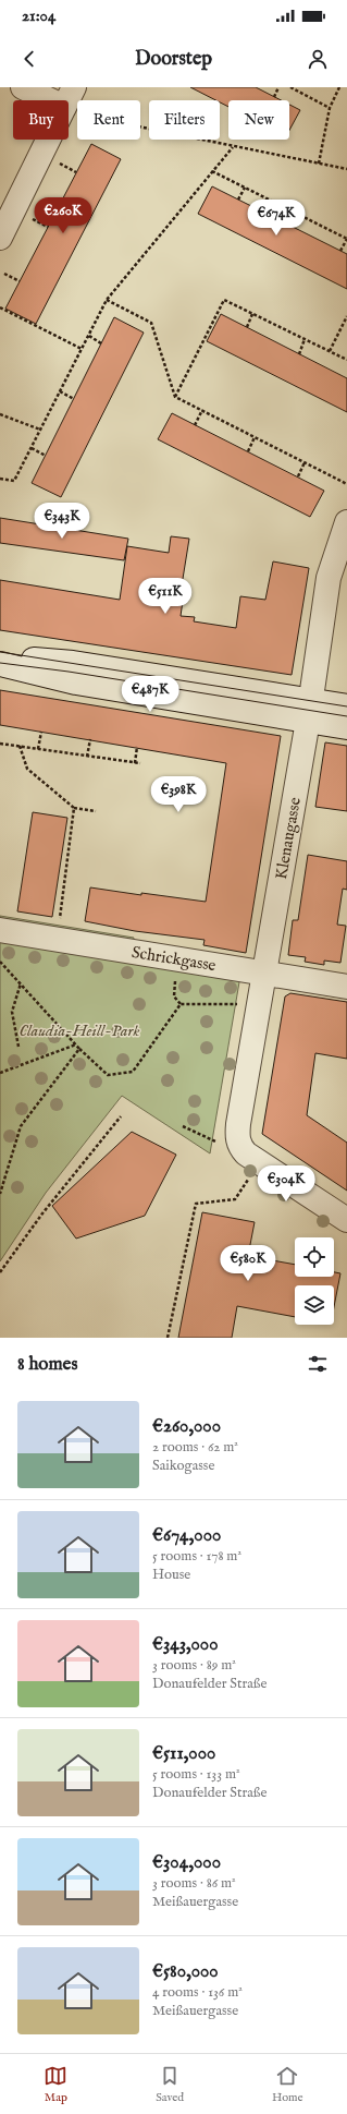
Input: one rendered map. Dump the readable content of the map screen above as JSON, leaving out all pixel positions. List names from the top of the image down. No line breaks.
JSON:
{"streets":{"street":["Klenaugasse","Schrickgasse"]},"crossings":[["Klenaugasse","Schrickgasse"]],"parks":["Claudia-Heill-Park"],"page":{"status":"21:04","header":"Doorstep","chip":["Buy","Rent","Filters","New"],"price":["€260K","€674K","€343K","€511K","€487K","€398K","€304K","€580K"],"heading":"8 homes","list":[{"name":"€260,000","note":"2 rooms · 62 m² · Saikogasse"},{"name":"€674,000","note":"5 rooms · 178 m² · House"},{"name":"€343,000","note":"3 rooms · 89 m² · Donaufelder Straße"},{"name":"€511,000","note":"5 rooms · 133 m² · Donaufelder Straße"},{"name":"€304,000","note":"3 rooms · 86 m² · Meißauergasse"},{"name":"€580,000","note":"4 rooms · 136 m² · Meißauergasse"}],"tabs":["Map","Saved","Home"]}}
